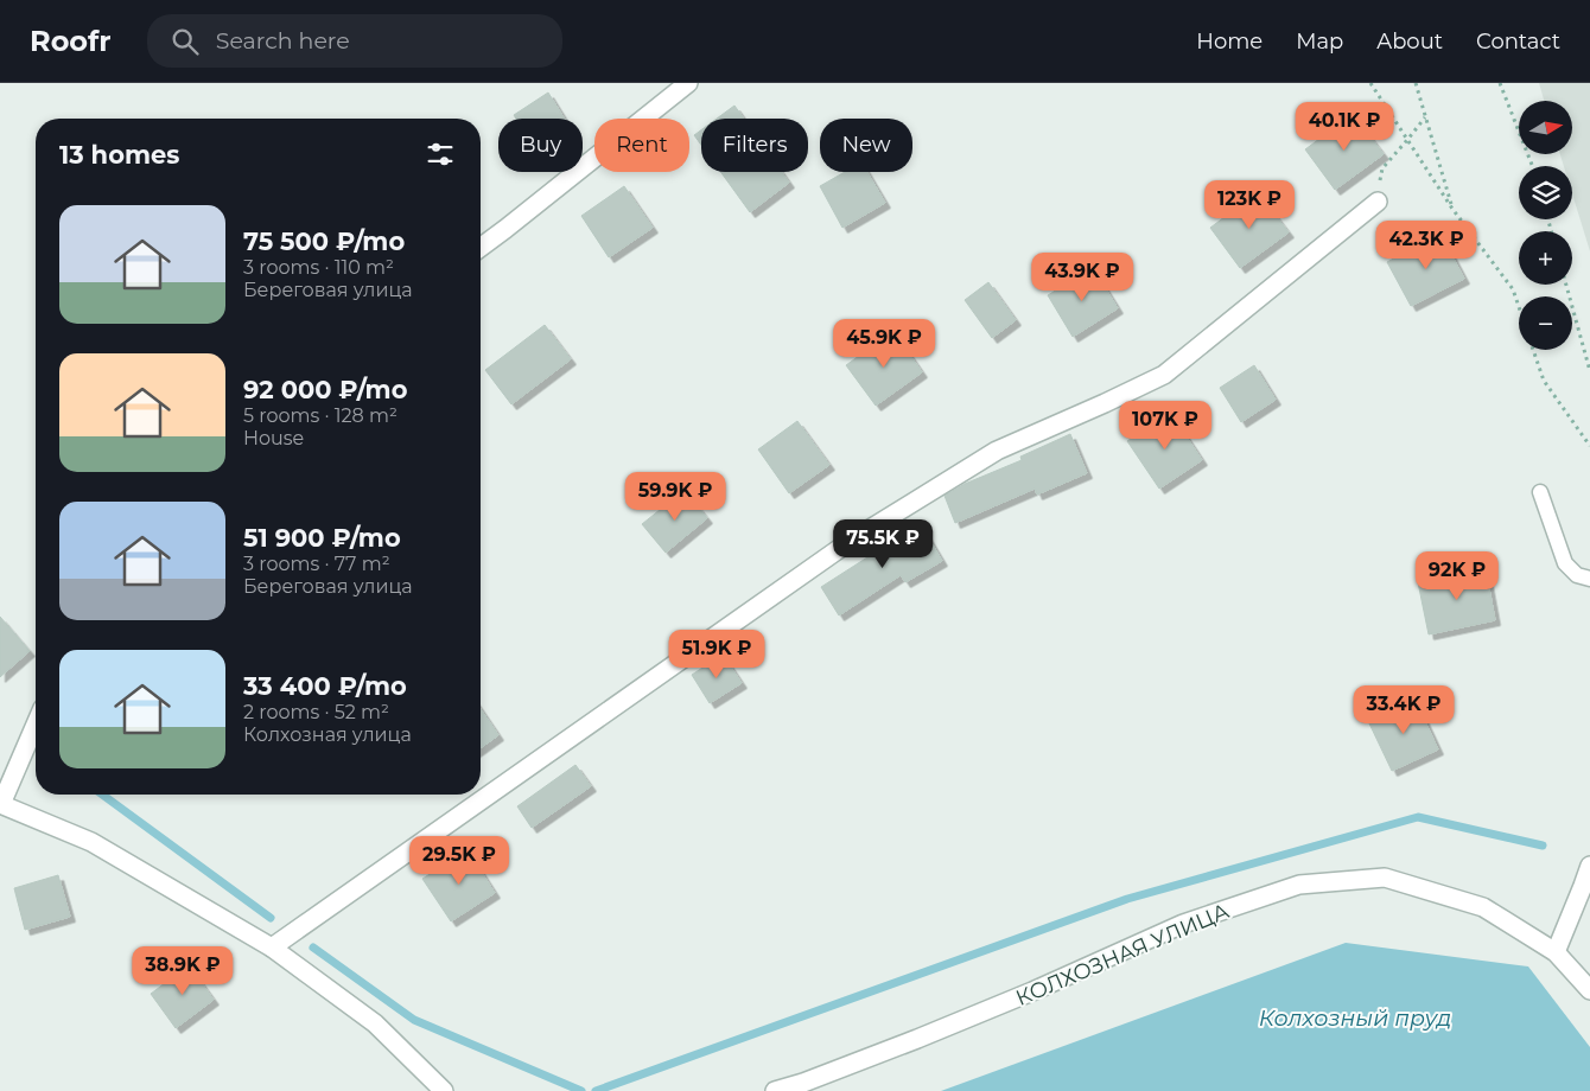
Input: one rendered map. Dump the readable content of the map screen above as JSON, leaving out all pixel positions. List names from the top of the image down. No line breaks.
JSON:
{"streets":{"street":["КОЛХОЗНАЯ УЛИЦА"]},"water":["Колхозный пруд"],"north":"right","page":{"header":"Roofr","search":"Search here","nav":["Home","Map","About","Contact"],"map_buttons":["+","−"],"price":["40.1K ₽","123K ₽","42.3K ₽","43.9K ₽","45.9K ₽","107K ₽","59.9K ₽","75.5K ₽","92K ₽","51.9K ₽","33.4K ₽","29.5K ₽","38.9K ₽"],"chip":["Buy","Rent","Filters","New"],"heading":"13 homes","list":[{"name":"75 500 ₽/mo","note":"3 rooms · 110 m² · Береговая улица"},{"name":"92 000 ₽/mo","note":"5 rooms · 128 m² · House"},{"name":"51 900 ₽/mo","note":"3 rooms · 77 m² · Береговая улица"},{"name":"33 400 ₽/mo","note":"2 rooms · 52 m² · Колхозная улица"}]}}
